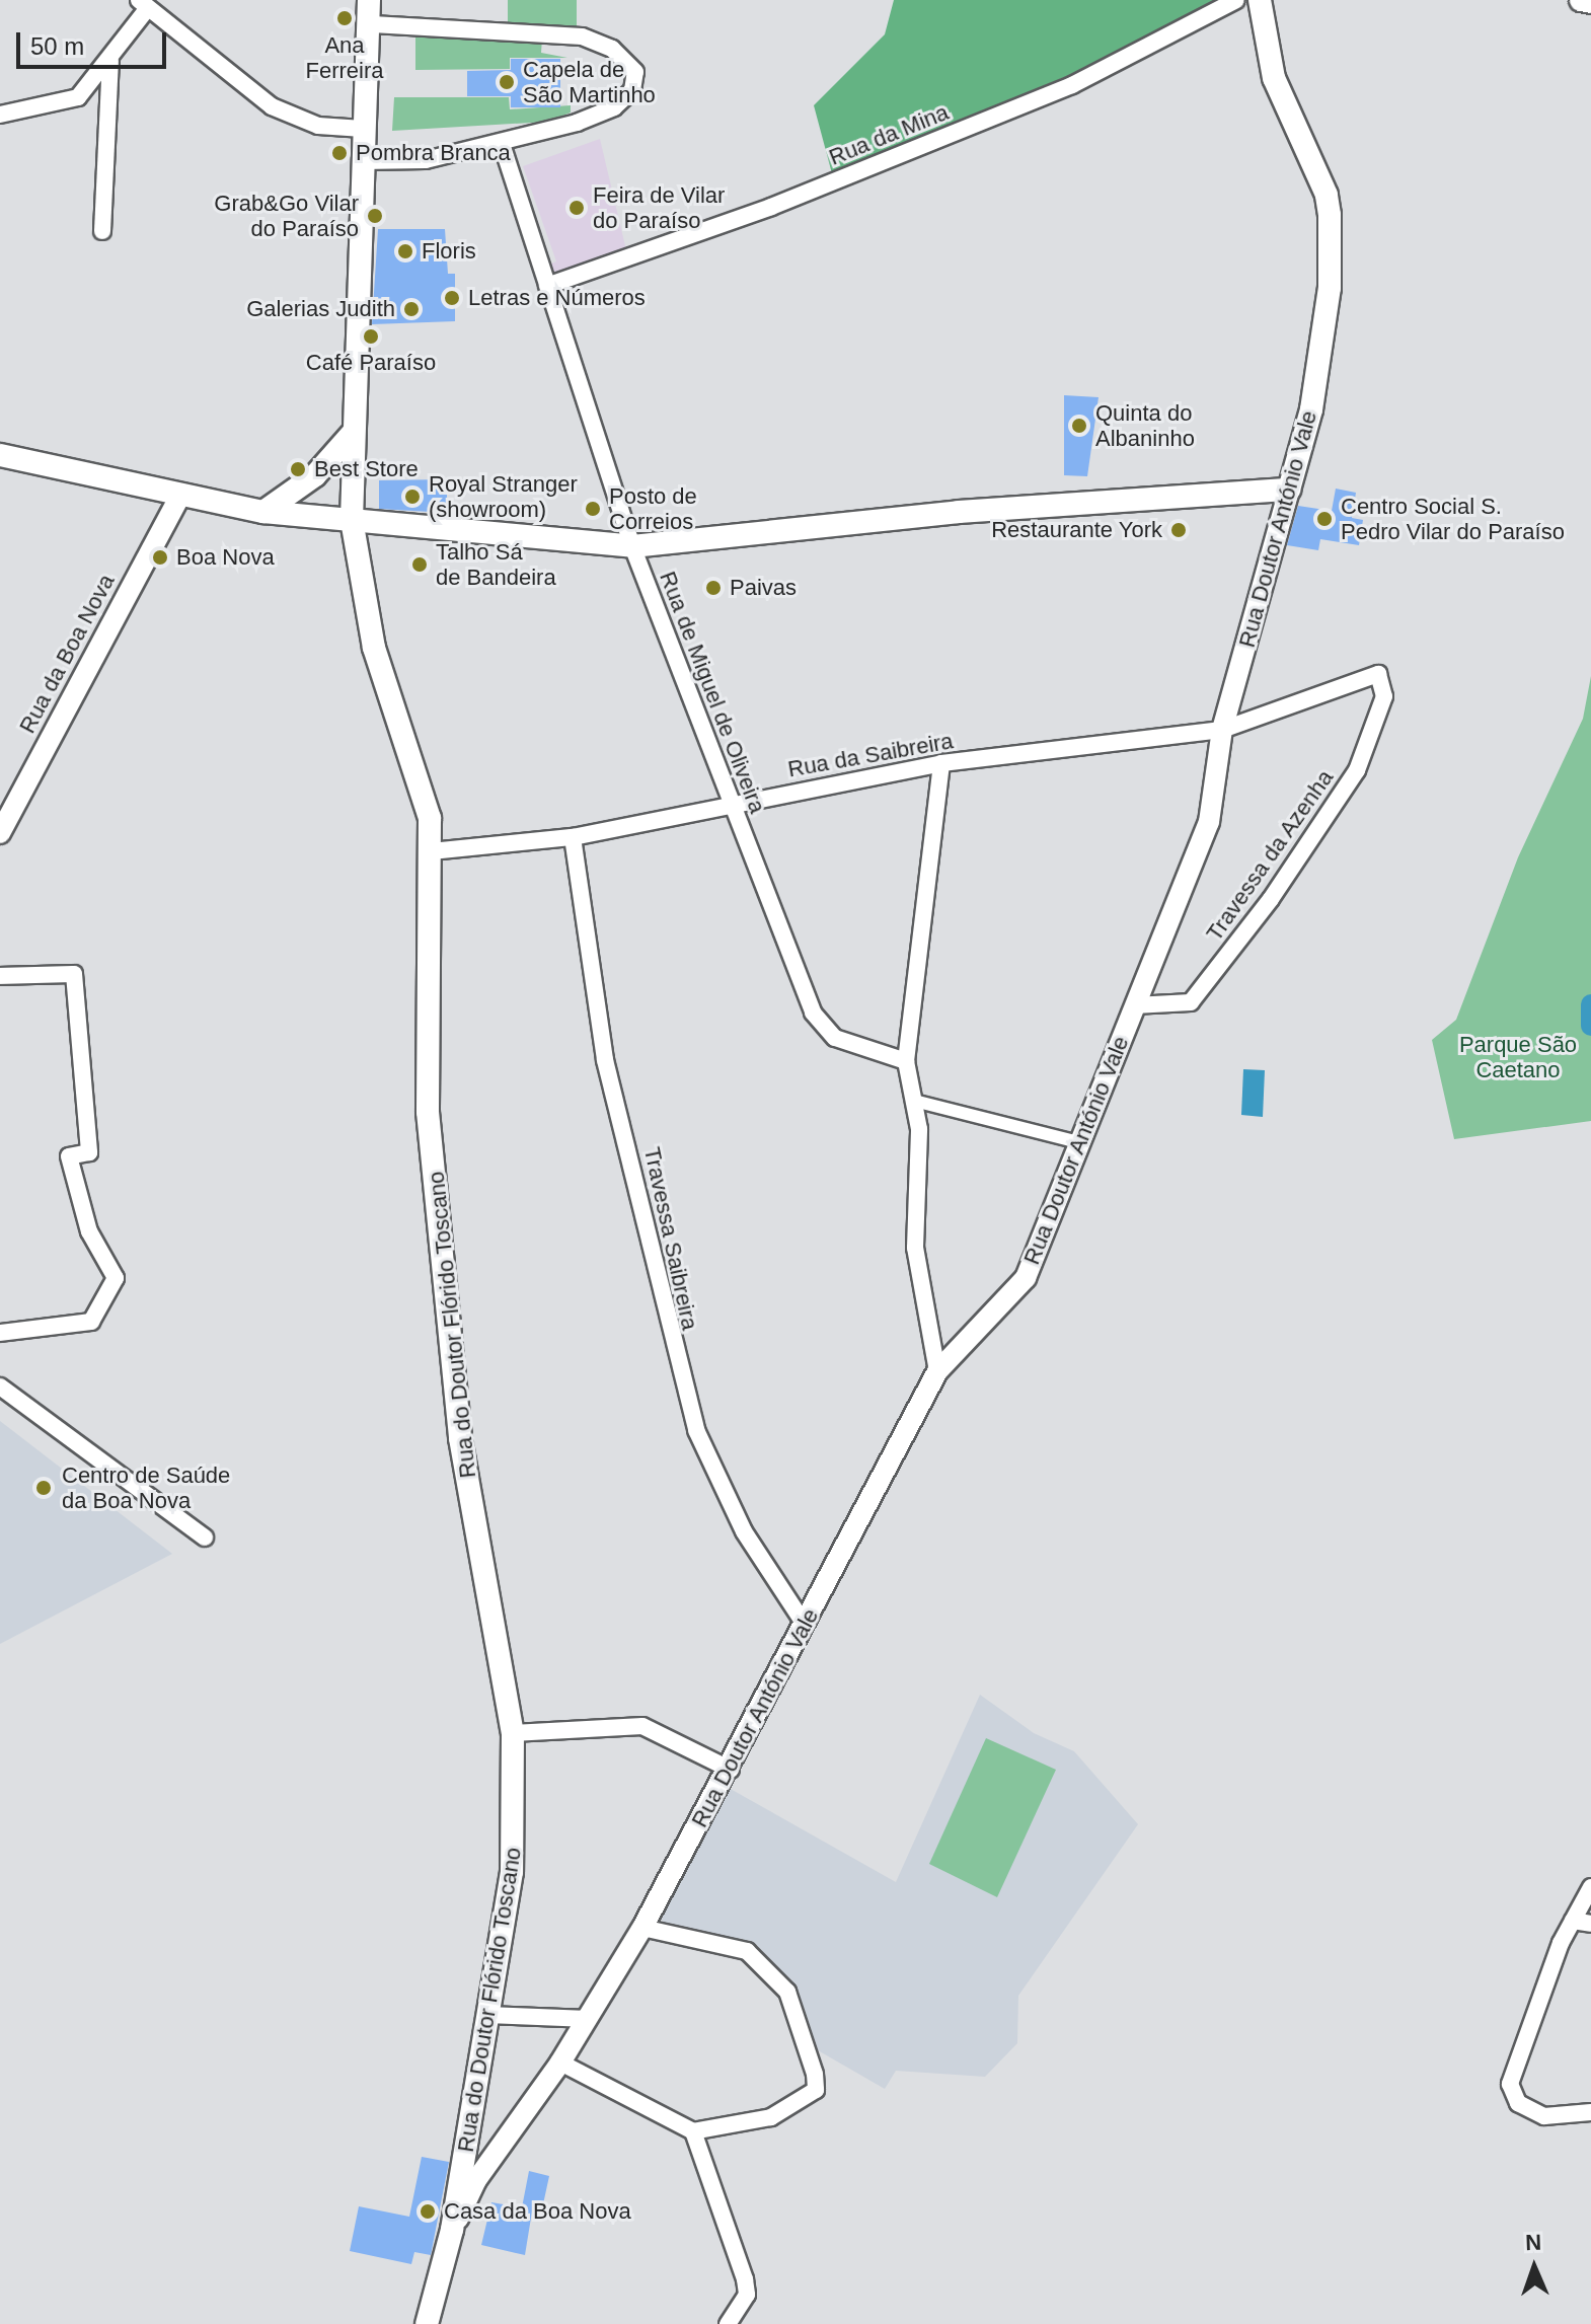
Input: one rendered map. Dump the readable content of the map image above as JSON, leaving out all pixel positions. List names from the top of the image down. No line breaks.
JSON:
{"streets":{"main road":["Rua Doutor António Vale","Rua do Doutor Flórido Toscano"],"street":["Rua da Mina","Rua da Boa Nova","Rua de Miguel de Oliveira","Rua da Saibreira","Travessa da Azenha","Travessa Saibreira"]},"crossings":[["Rua da Mina","Rua de Miguel de Oliveira"],["Rua Doutor António Vale","Rua da Saibreira"],["Rua Doutor António Vale","Travessa da Azenha"],["Rua Doutor António Vale","Travessa Saibreira"],["Rua Doutor António Vale","Rua do Doutor Flórido Toscano"],["Rua de Miguel de Oliveira","Rua da Saibreira"],["Rua da Saibreira","Travessa da Azenha"],["Rua da Saibreira","Travessa Saibreira"],["Rua da Saibreira","Rua do Doutor Flórido Toscano"]],"parks":["Parque São Caetano"],"places":["Ana Ferreira","Capela de São Martinho","Pombra Branca","Feira de Vilar do Paraíso","Grab&Go Vilar do Paraíso","Floris","Letras e Números","Galerias Judith","Café Paraíso","Quinta do Albaninho","Best Store","Royal Stranger (showroom)","Posto de Correios","Centro Social S. Pedro Vilar do Paraíso","Restaurante York","Boa Nova","Talho Sá de Bandeira","Paivas","Centro de Saúde da Boa Nova","Casa da Boa Nova"],"scale_bar":"50 m","north":"top"}
